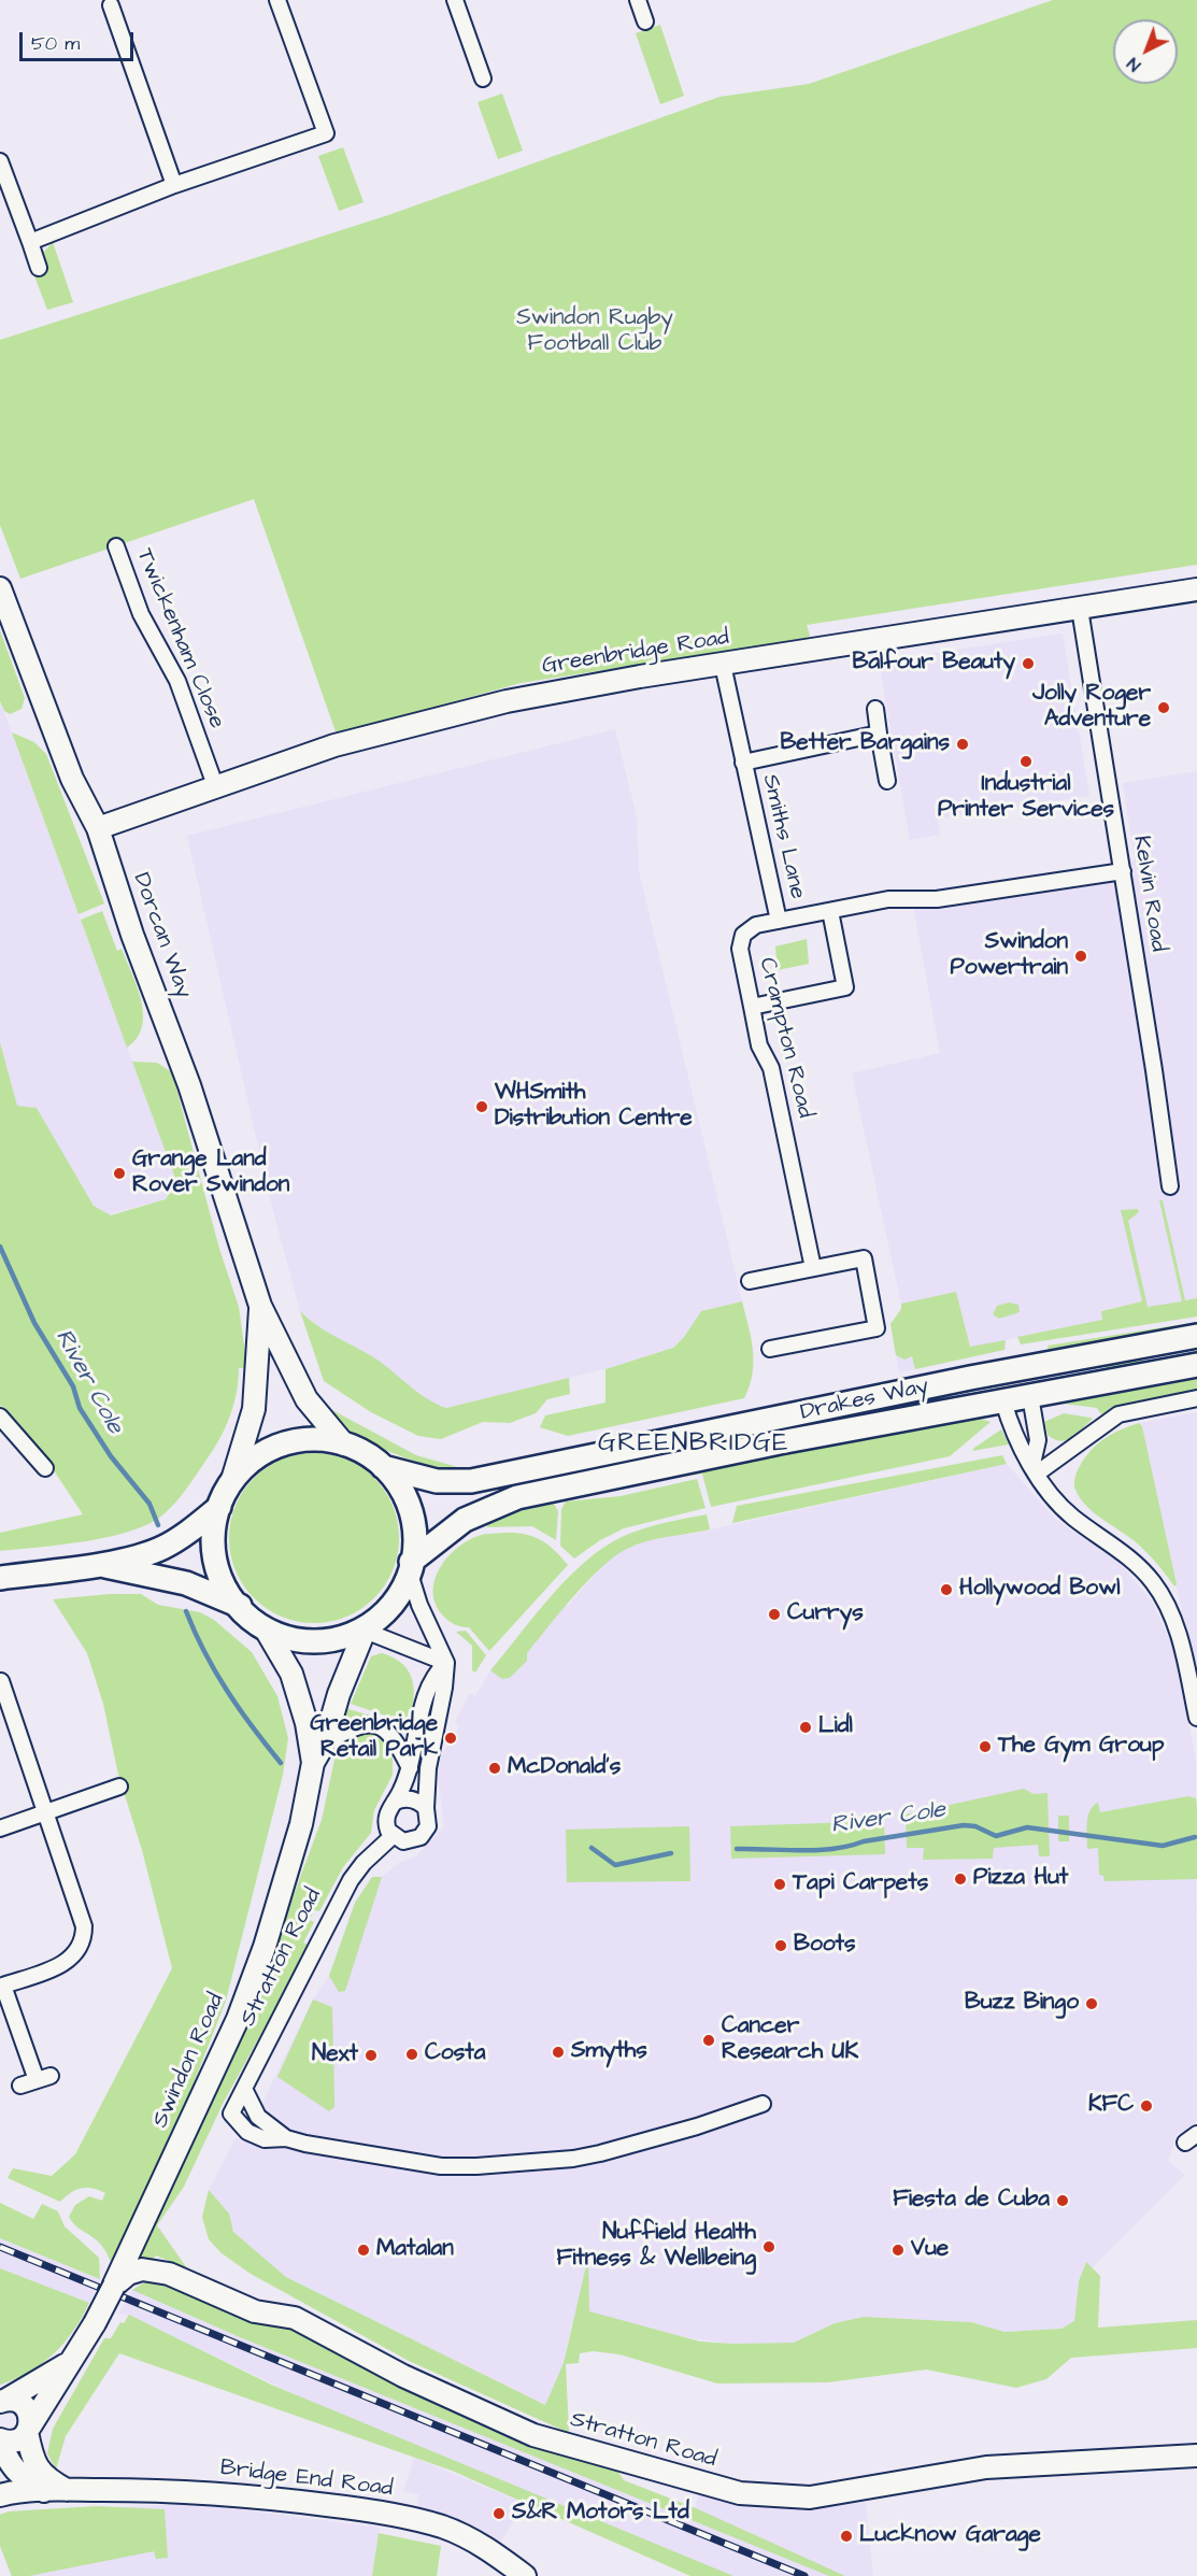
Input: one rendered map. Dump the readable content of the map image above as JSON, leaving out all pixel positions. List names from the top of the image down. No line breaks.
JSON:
{"streets":{"main road":["Greenbridge Road","Dorcan Way","Drakes Way","Stratton Road","Swindon Road","Bridge End Road"],"street":["Twickenham Close","Smiths Lane","Kelvin Road","Crampton Road"]},"crossings":[["Twickenham Close","Greenbridge Road"],["Greenbridge Road","Smiths Lane"],["Greenbridge Road","Kelvin Road"],["Greenbridge Road","Dorcan Way"],["Smiths Lane","Crampton Road"],["Kelvin Road","Crampton Road"],["Dorcan Way","Drakes Way"],["Dorcan Way","Swindon Road"],["Drakes Way","Swindon Road"],["Stratton Road","Swindon Road"]],"districts":["GREENBRIDGE"],"water":["River Cole"],"parks":["Swindon Rugby Football Club"],"places":["Balfour Beauty","Jolly Roger Adventure","Better Bargains","Industrial Printer Services","Swindon Powertrain","WHSmith Distribution Centre","Grange Land Rover Swindon","Hollywood Bowl","Currys","Lidl","Greenbridge Retail Park","The Gym Group","McDonald's","Pizza Hut","Tapi Carpets","Boots","Buzz Bingo","Cancer Research UK","Smyths","Costa","Next","KFC","Fiesta de Cuba","Nuffield Health Fitness & Wellbeing","Matalan","Vue","S&R Motors Ltd","Lucknow Garage"],"scale_bar":"50 m","north":"bottom left"}
